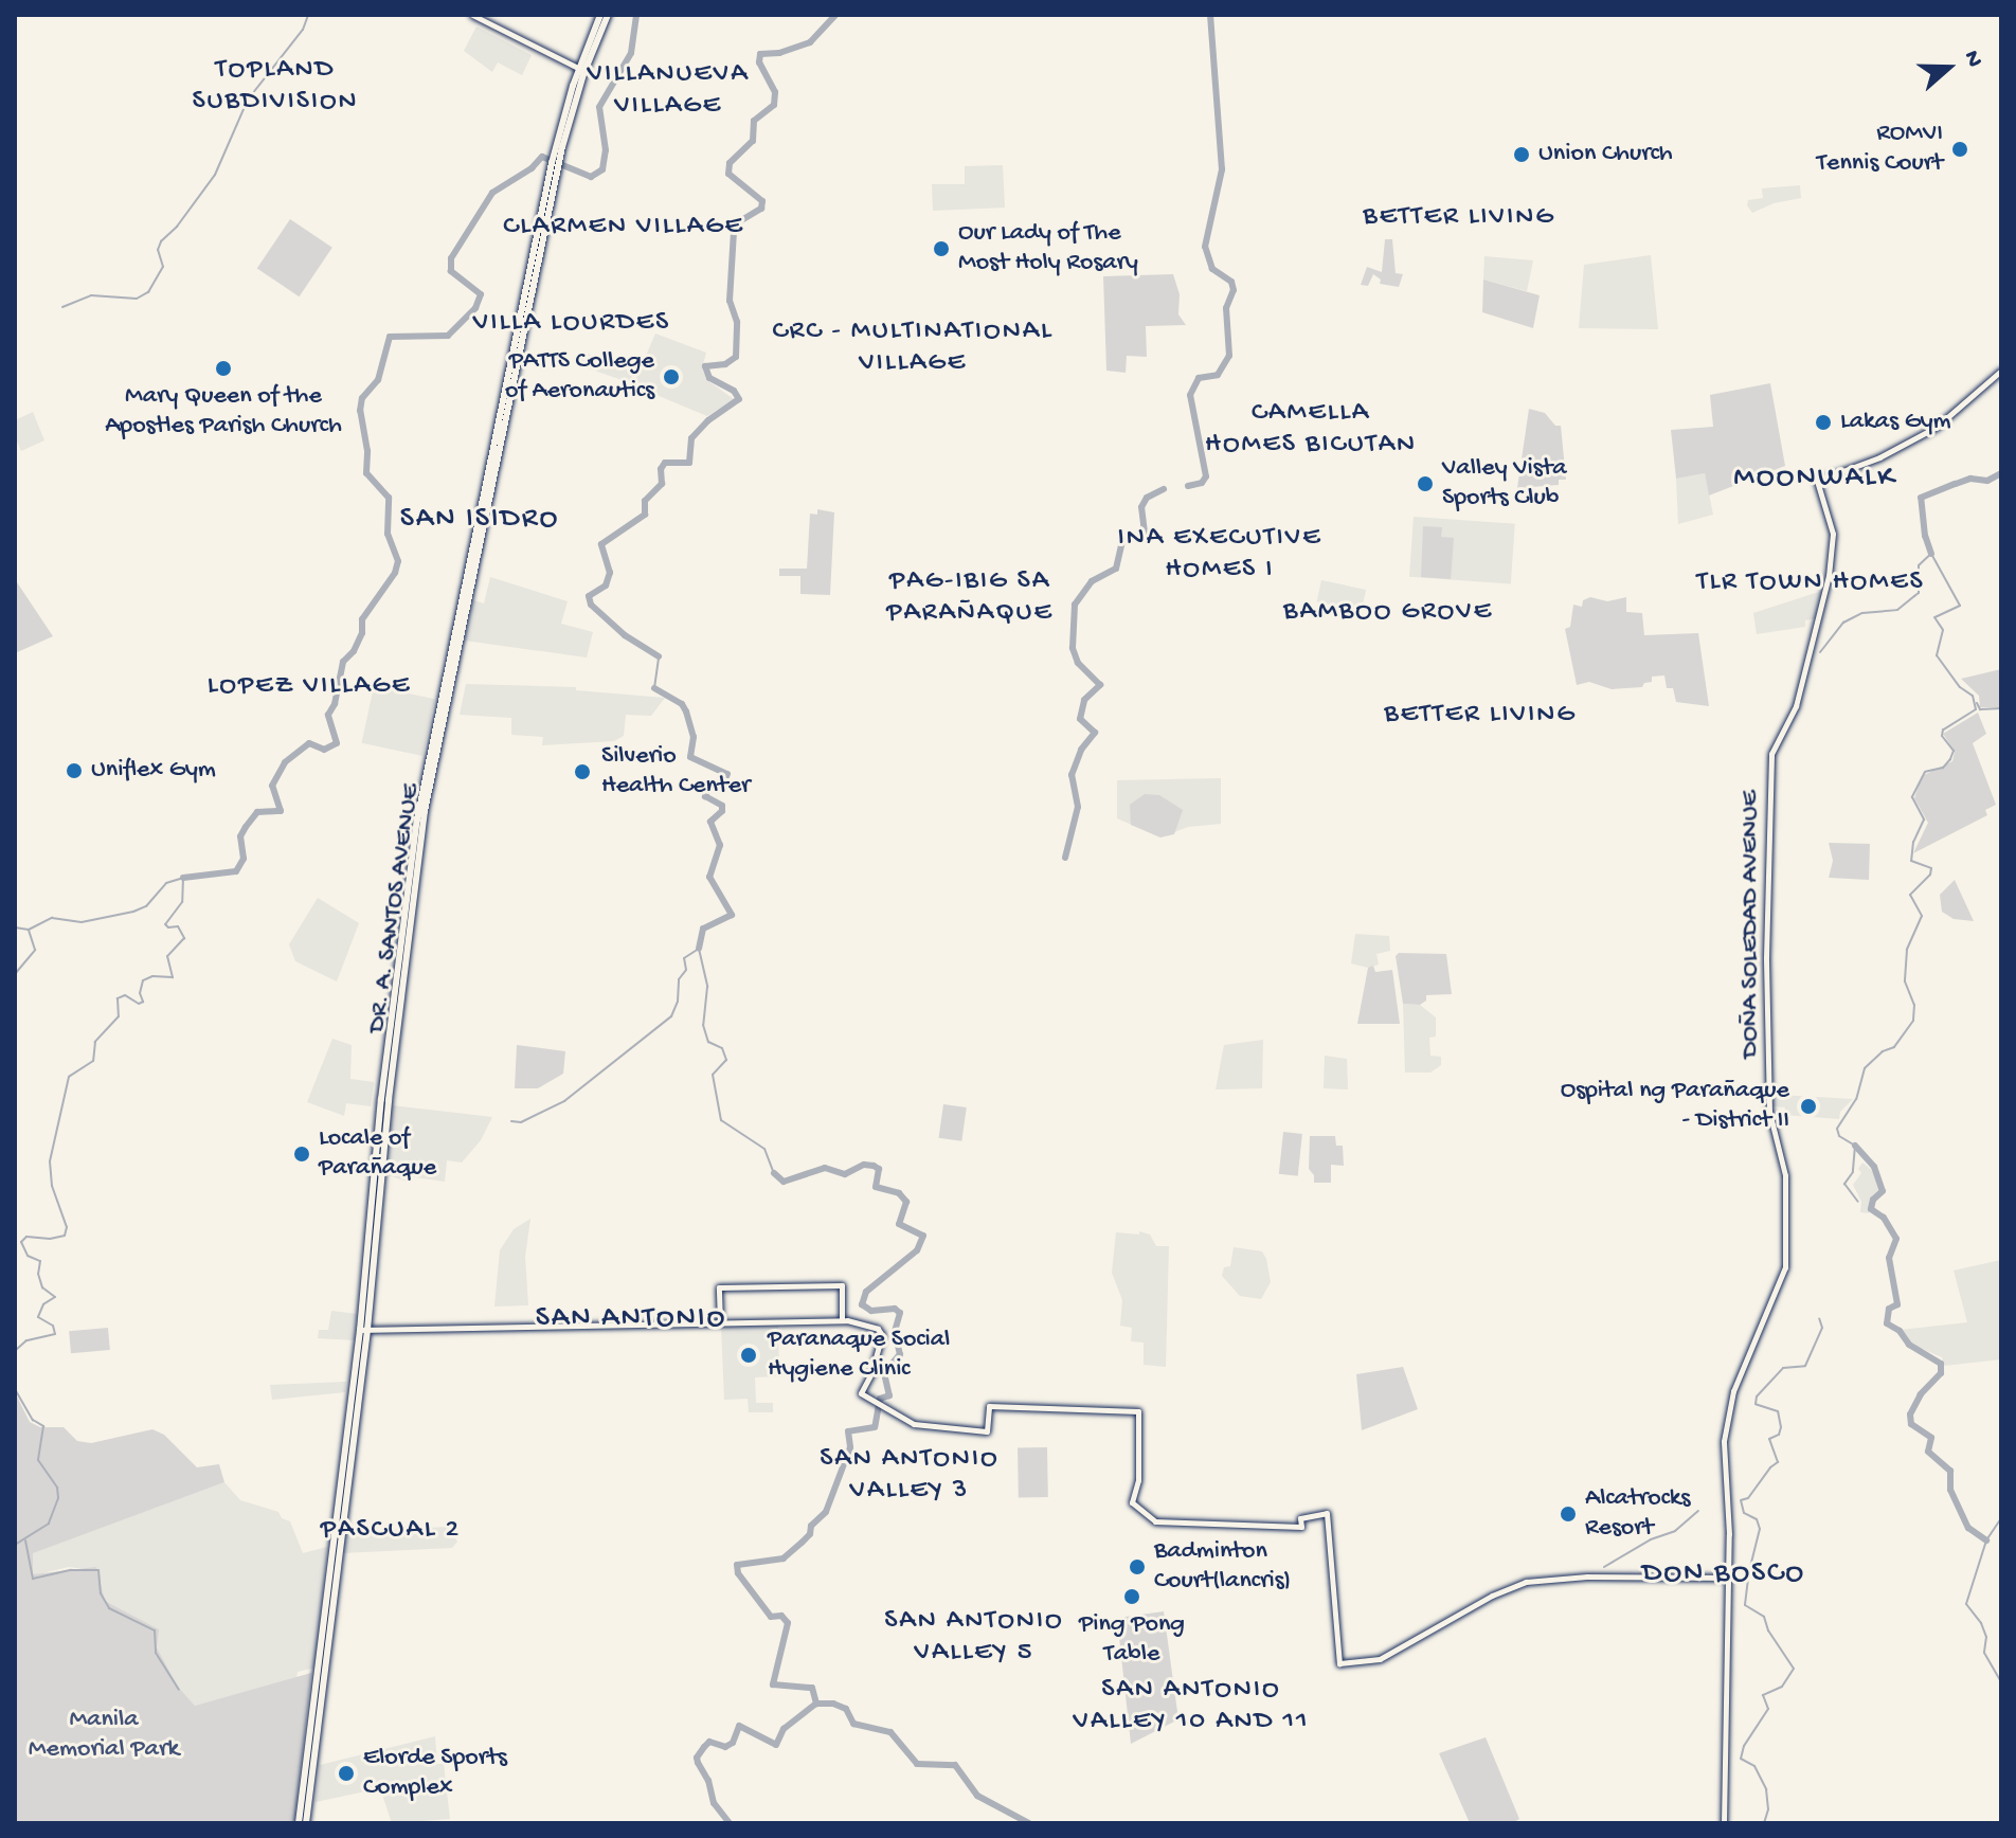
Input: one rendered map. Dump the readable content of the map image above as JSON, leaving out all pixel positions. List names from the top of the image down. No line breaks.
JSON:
{"streets":{"main road":["DR. A. SANTOS AVENUE","DOÑA SOLEDAD AVENUE"]},"districts":["TOPLAND SUBDIVISION","VILLANUEVA VILLAGE","BETTER LIVING","CLARMEN VILLAGE","VILLA LOURDES","CRC - MULTINATIONAL VILLAGE","CAMELLA HOMES BICUTAN","MOONWALK","SAN ISIDRO","INA EXECUTIVE HOMES I","PAG-IBIG SA PARAÑAQUE","TLR TOWN HOMES","BAMBOO GROVE","LOPEZ VILLAGE","BETTER LIVING","SAN ANTONIO","SAN ANTONIO VALLEY 3","PASCUAL 2","DON BOSCO","SAN ANTONIO VALLEY 5","SAN ANTONIO VALLEY 10 AND 11"],"parks":["Manila Memorial Park"],"places":["ROMVI Tennis Court","Union Church","Our Lady of The Most Holy Rosary","Mary Queen of the Apostles Parish Church","PATTS College of Aeronautics","Lakas Gym","Valley Vista Sports Club","Uniflex Gym","Silverio Health Center","Ospital ng Parañaque - District II","Locale of Parañaque","Paranaque Social Hygiene Clinic","Alcatrocks Resort","Badminton Court(lancris)","Ping Pong Table","Elorde Sports Complex"],"north":"right"}
